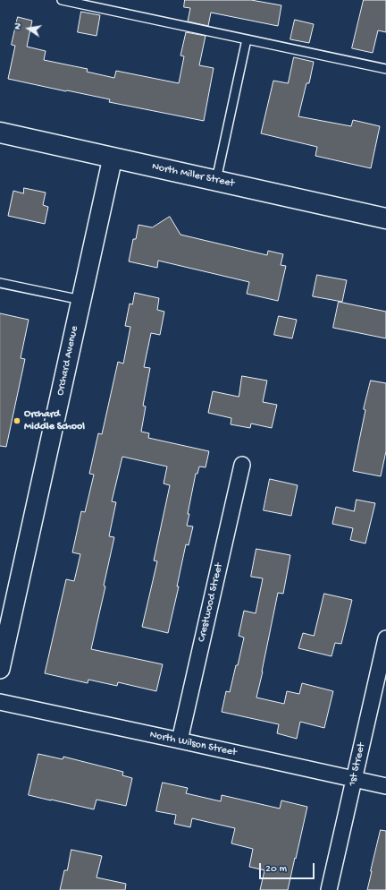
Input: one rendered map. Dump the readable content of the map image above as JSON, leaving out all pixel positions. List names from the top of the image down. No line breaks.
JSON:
{"streets":{"main road":["North Miller Street"],"street":["Orchard Avenue","Crestwood Street","North Wilson Street","1st Street"]},"crossings":[["North Miller Street","Orchard Avenue"],["Crestwood Street","North Wilson Street"],["North Wilson Street","1st Street"]],"places":["Orchard Middle School"],"scale_bar":"20 m","north":"left"}
